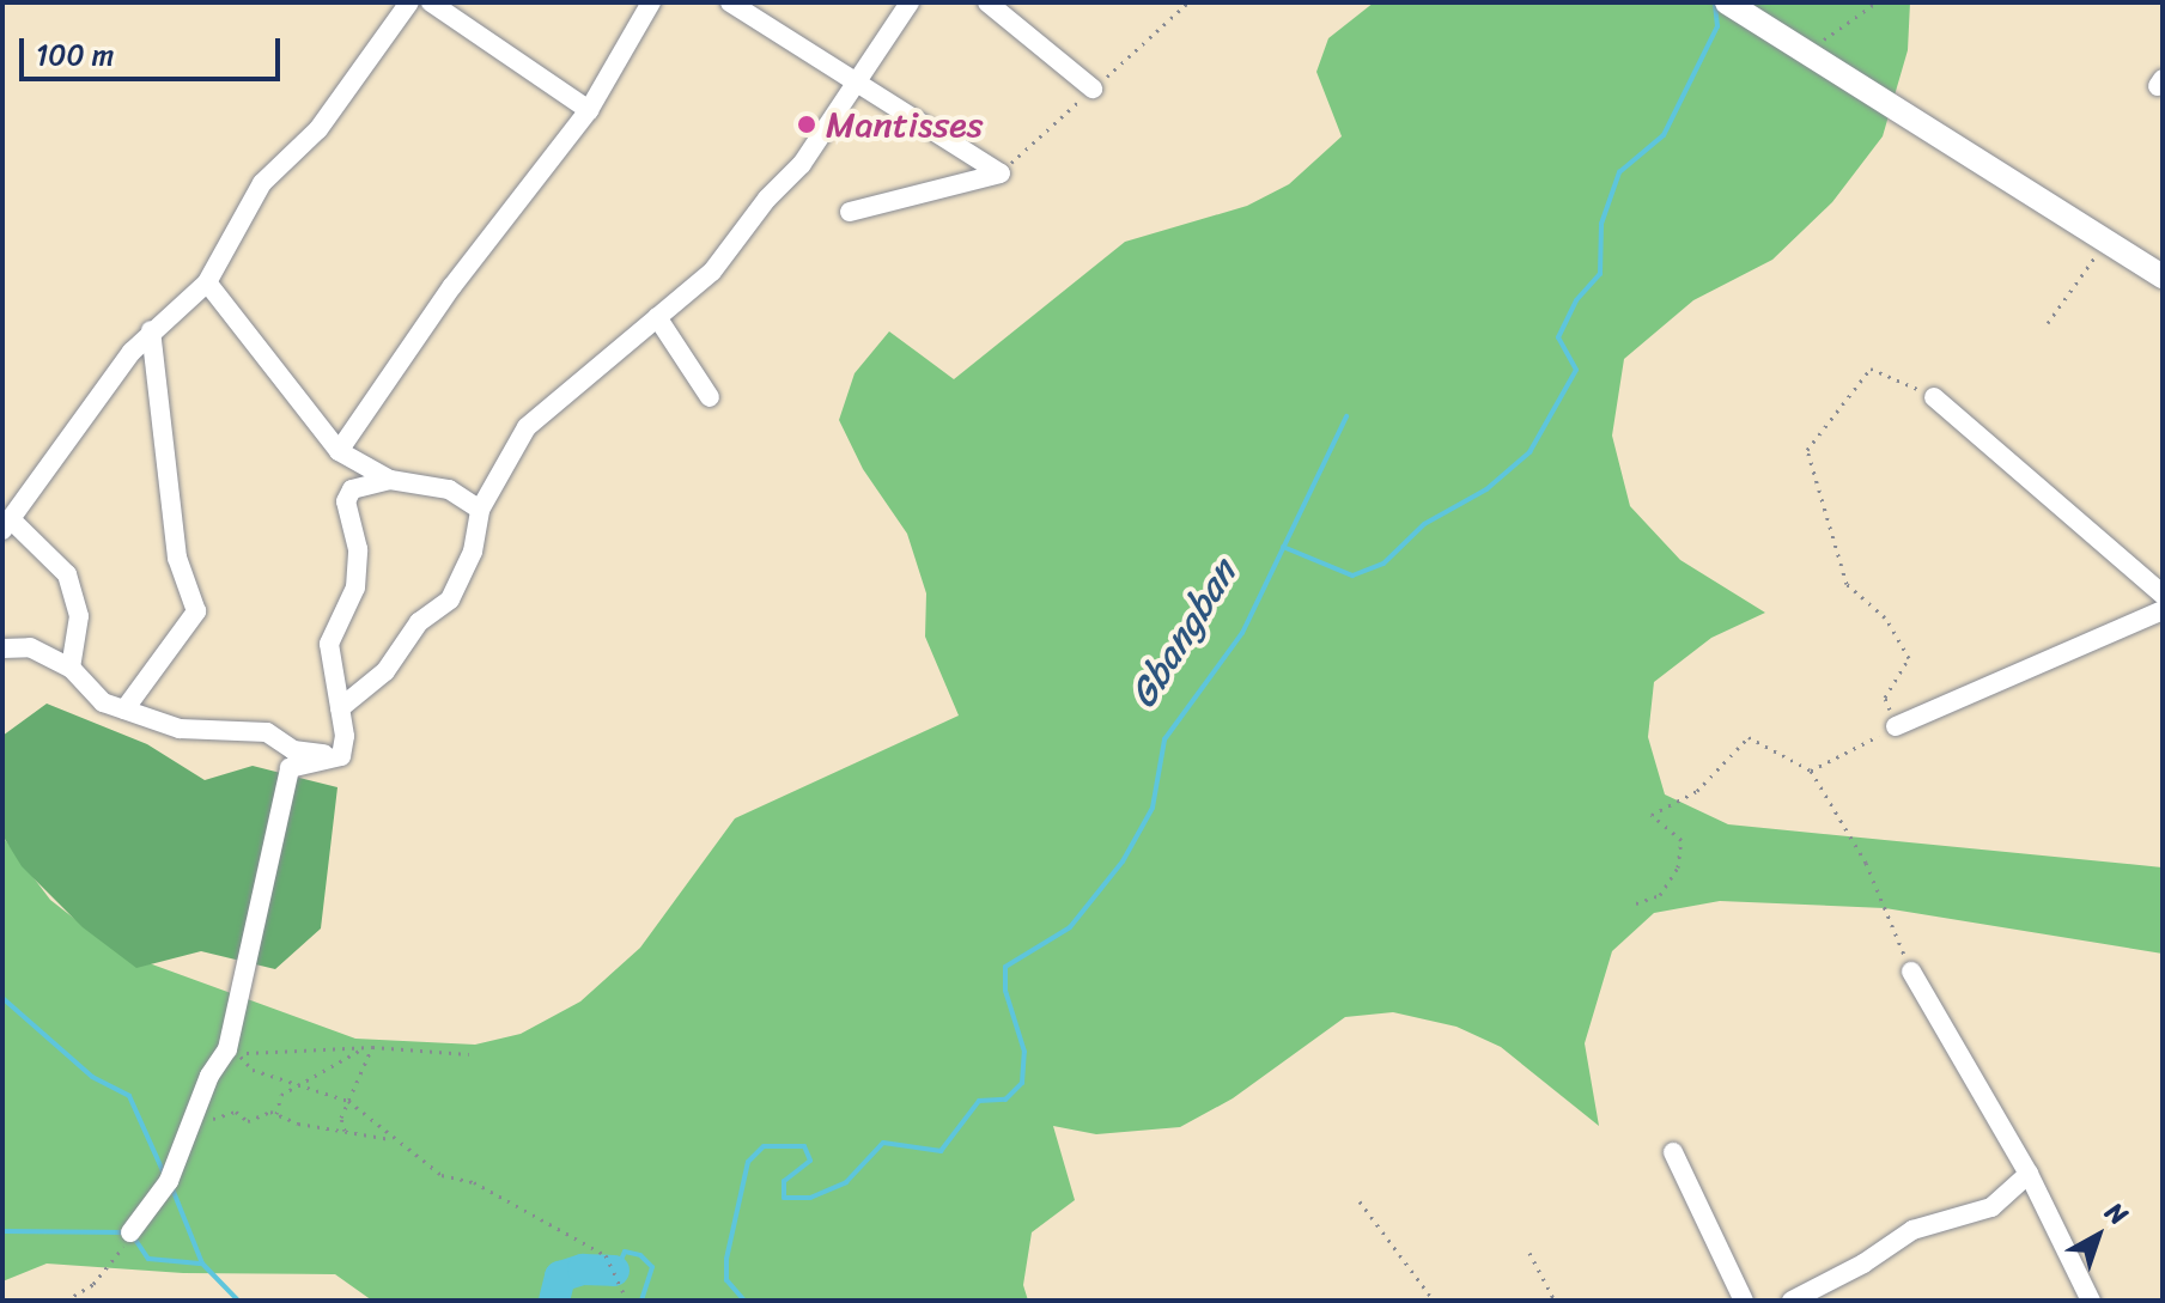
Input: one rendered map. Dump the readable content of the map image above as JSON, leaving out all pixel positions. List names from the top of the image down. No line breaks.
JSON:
{"water":["Gbangban"],"places":["Mantisses"],"scale_bar":"100 m","north":"top right"}
